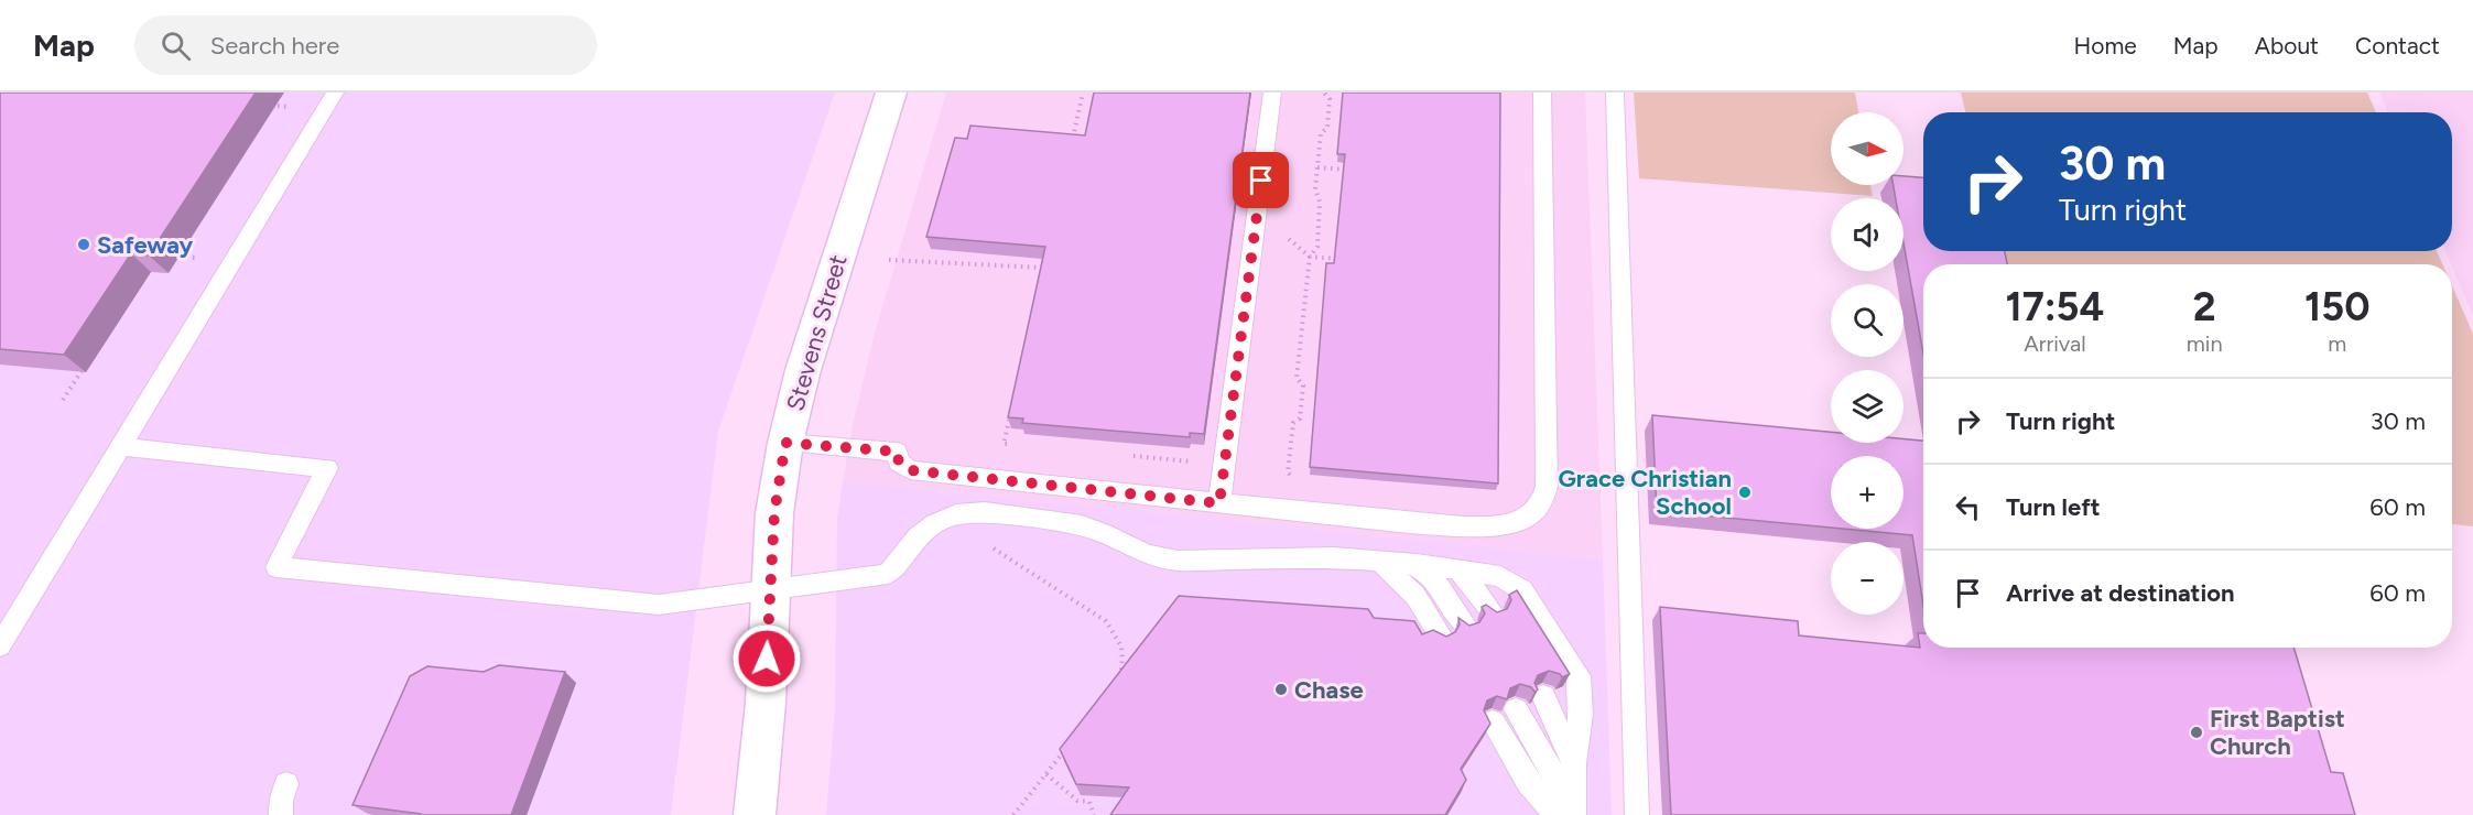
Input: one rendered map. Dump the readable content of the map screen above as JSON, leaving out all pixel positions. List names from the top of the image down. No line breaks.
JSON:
{"streets":{"street":["Stevens Street"]},"places":["Safeway","Grace Christian School","Chase","First Baptist Church"],"north":"right","page":{"header":"Map","search":"Search here","nav":["Home","Map","About","Contact"],"map_buttons":["+","−"],"turn":["30 m","Turn right"],"eta":["17:54","Arrival","2","min","150","m"],"list":[{"name":"Turn right","value":"30 m"},{"name":"Turn left","value":"60 m"},{"name":"Arrive at destination","value":"60 m"}]}}
